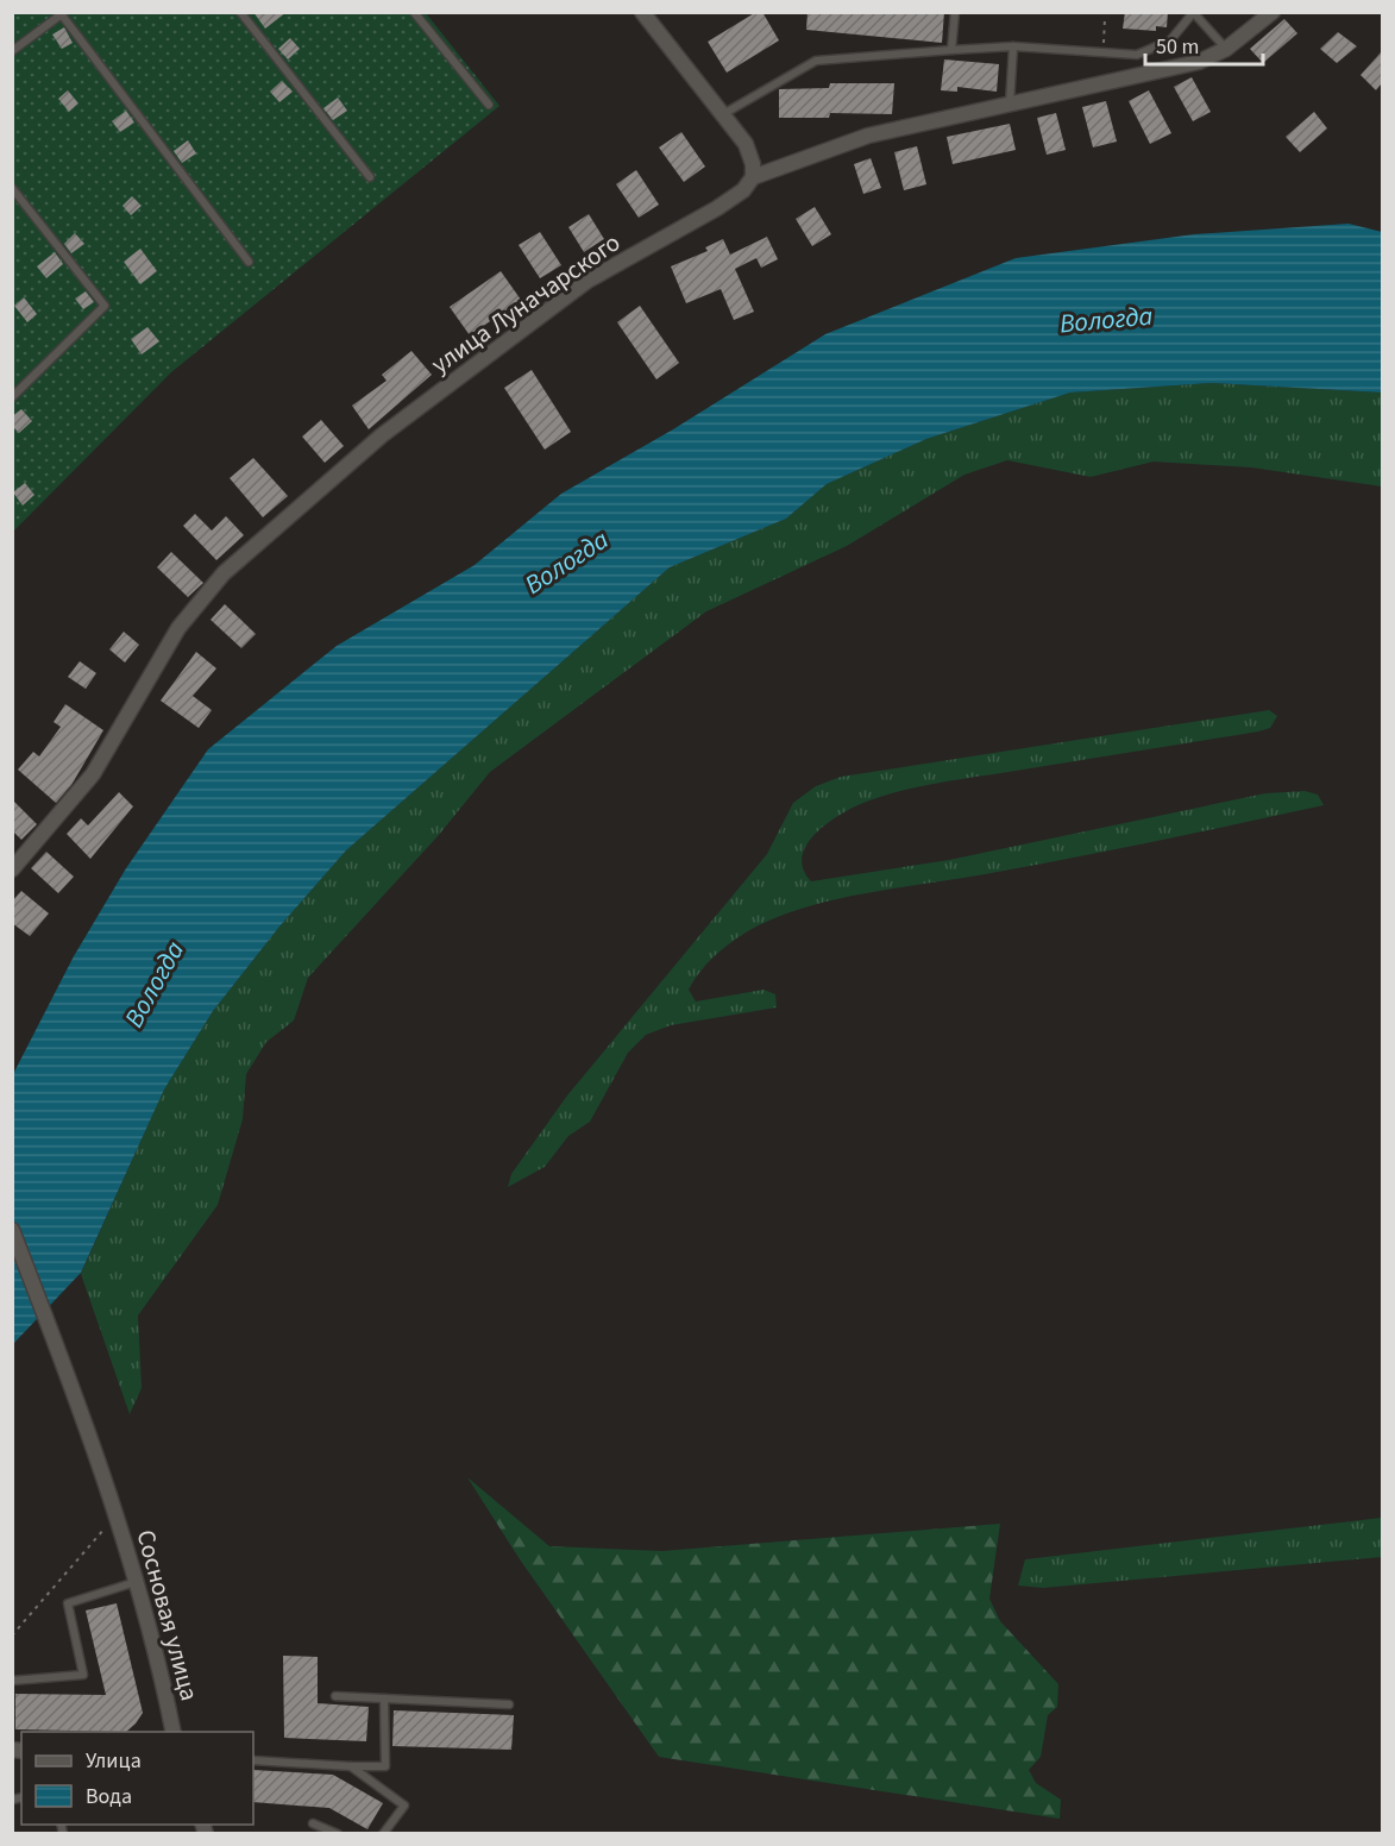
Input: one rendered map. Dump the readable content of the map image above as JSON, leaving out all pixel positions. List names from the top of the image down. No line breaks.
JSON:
{"streets":{"street":["улица Луначарского","Сосновая улица"]},"water":["Вологда"],"legend":["Улица","Вода"],"scale_bar":"50 m"}
